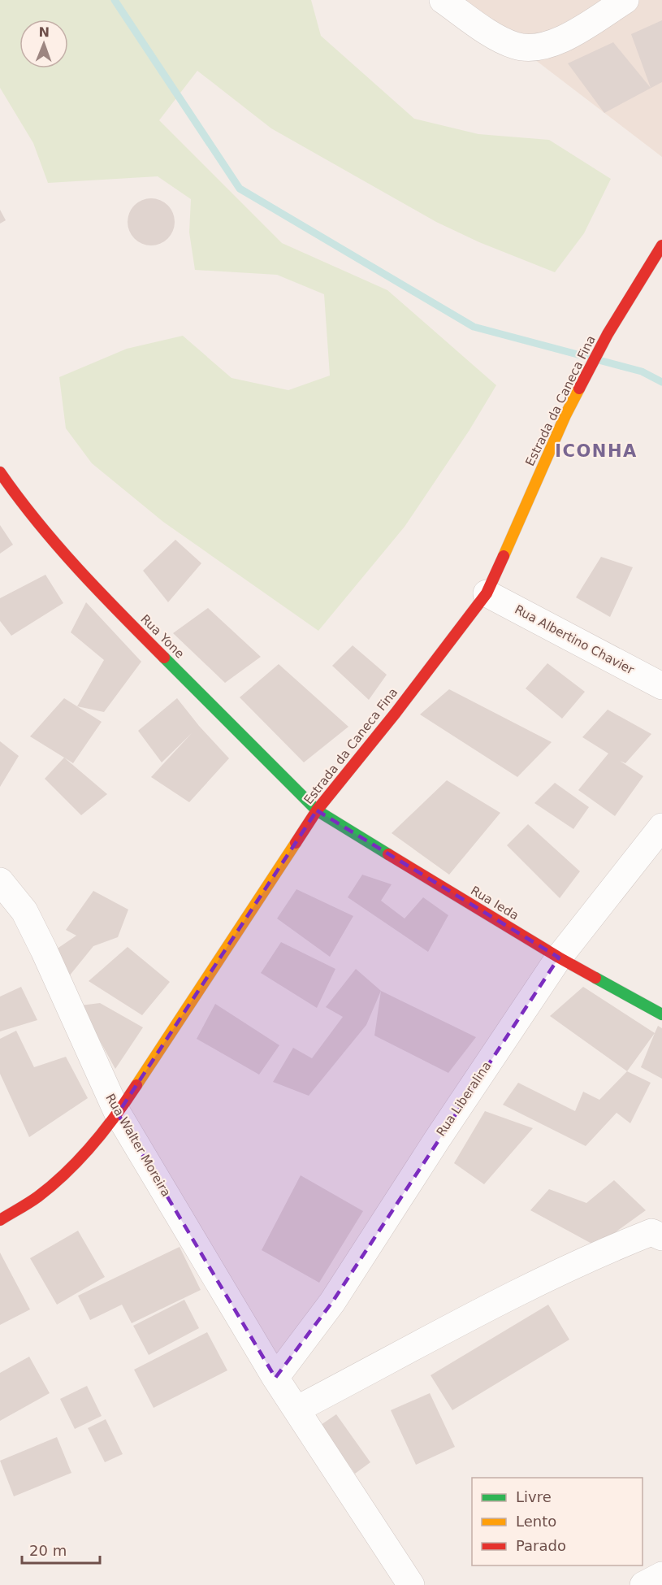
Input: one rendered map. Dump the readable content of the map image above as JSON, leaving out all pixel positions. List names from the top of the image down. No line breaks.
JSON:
{"streets":{"street":["Estrada da Caneca Fina","Rua Yone","Rua Albertino Chavier","Rua Ieda","Rua Liberalina","Rua Walter Moreira"]},"crossings":[["Estrada da Caneca Fina","Rua Yone"],["Estrada da Caneca Fina","Rua Albertino Chavier"],["Estrada da Caneca Fina","Rua Ieda"],["Estrada da Caneca Fina","Rua Walter Moreira"],["Rua Yone","Rua Ieda"],["Rua Ieda","Rua Liberalina"],["Rua Liberalina","Rua Walter Moreira"]],"districts":["ICONHA"],"legend":["Livre","Lento","Parado"],"scale_bar":"20 m","north":"top"}
